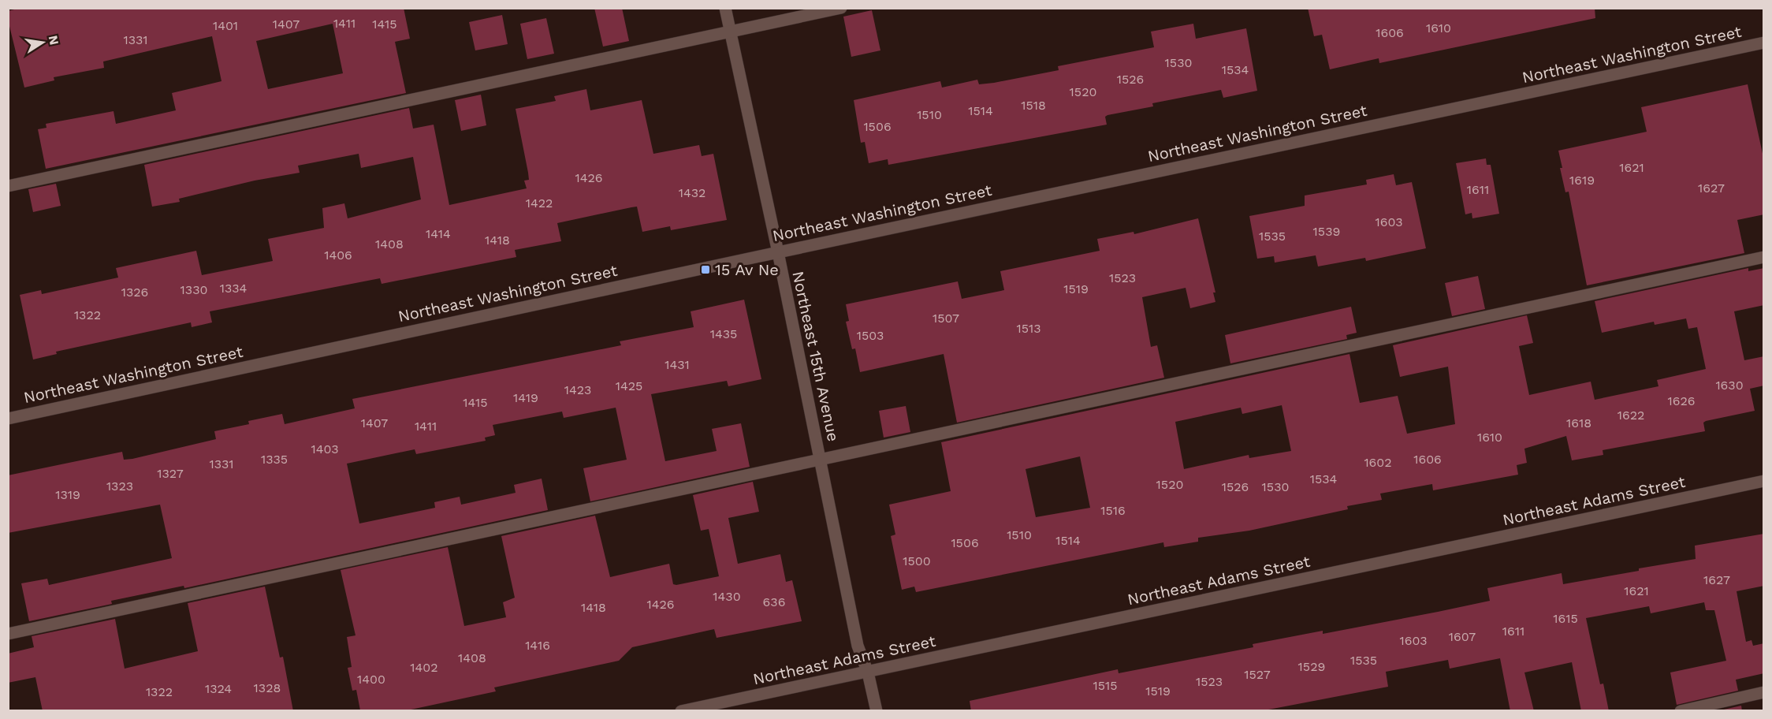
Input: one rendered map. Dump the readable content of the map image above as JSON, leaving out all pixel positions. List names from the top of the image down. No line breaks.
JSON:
{"streets":{"street":["Northeast Washington Street","Northeast 15th Avenue","Northeast Adams Street"]},"crossings":[["Northeast Washington Street","Northeast 15th Avenue"],["Northeast 15th Avenue","Northeast Adams Street"]],"places":{"transit":["15 Av Ne"]},"house_numbers":["1411","1407","1415","1401","1610","1606","1331","1530","1534","1526","1520","1518","1514","1510","1506","1621","1426","1619","1627","1611","1432","1422","1603","1539","1414","1535","1418","1408","1406","1523","1334","1519","1330","1326","1322","1507","1513","1435","1503","1431","1630","1425","1423","1419","1626","1415","1622","1407","1618","1411","1610","1403","1335","1606","1602","1331","1327","1534","1520","1323","1526","1530","1319","1516","1510","1514","1506","1500","1627","1621","1430","636","1426","1418","1615","1611","1607","1603","1416","1408","1535","1529","1402","1527","1400","1523","1515","1328","1324","1519","1322"],"north":"right"}
